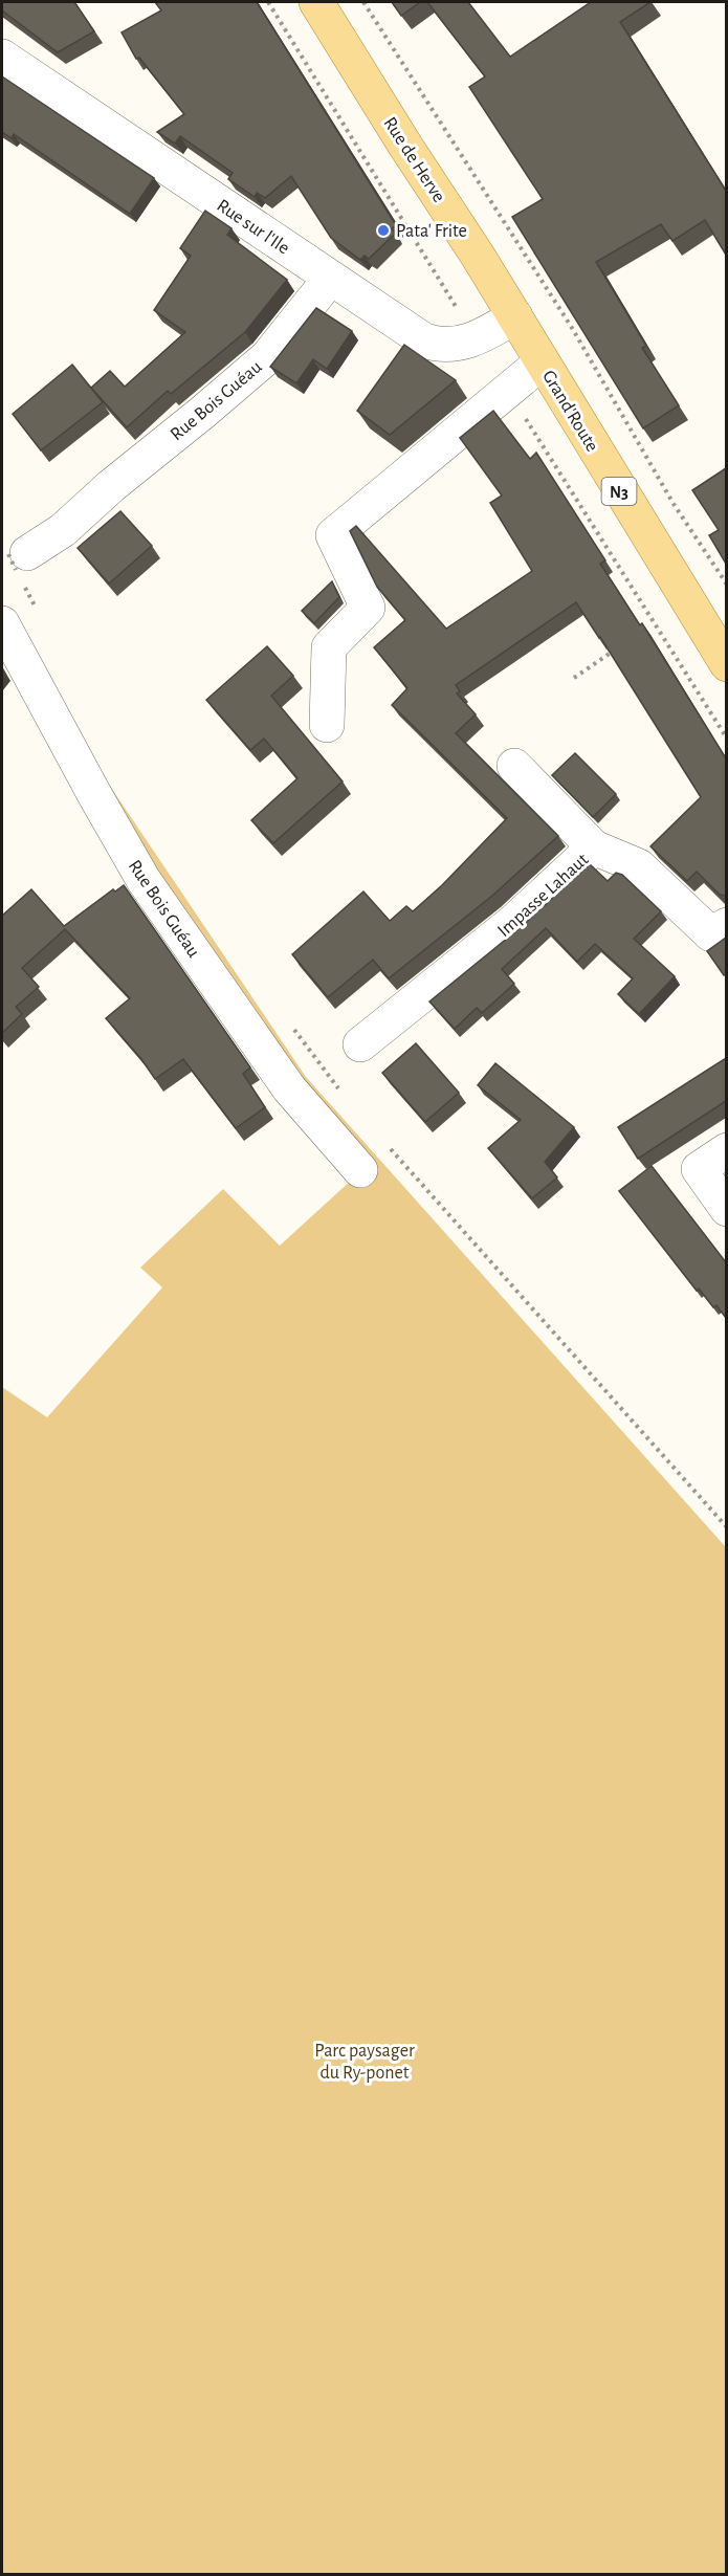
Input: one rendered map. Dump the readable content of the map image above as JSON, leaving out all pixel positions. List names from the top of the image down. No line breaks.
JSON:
{"streets":{"main road":["Rue de Herve","Grand'Route","N3"],"street":["Rue sur l'Ile","Rue Bois Guéau","Impasse Lahaut"]},"crossings":[["Rue de Herve","Rue sur l'Ile"],["Rue de Herve","Grand'Route"],["Rue sur l'Ile","Rue Bois Guéau"],["Rue sur l'Ile","Grand'Route"]],"parks":["Parc paysager du Ry-ponet"],"places":["Pata' Frite"]}
